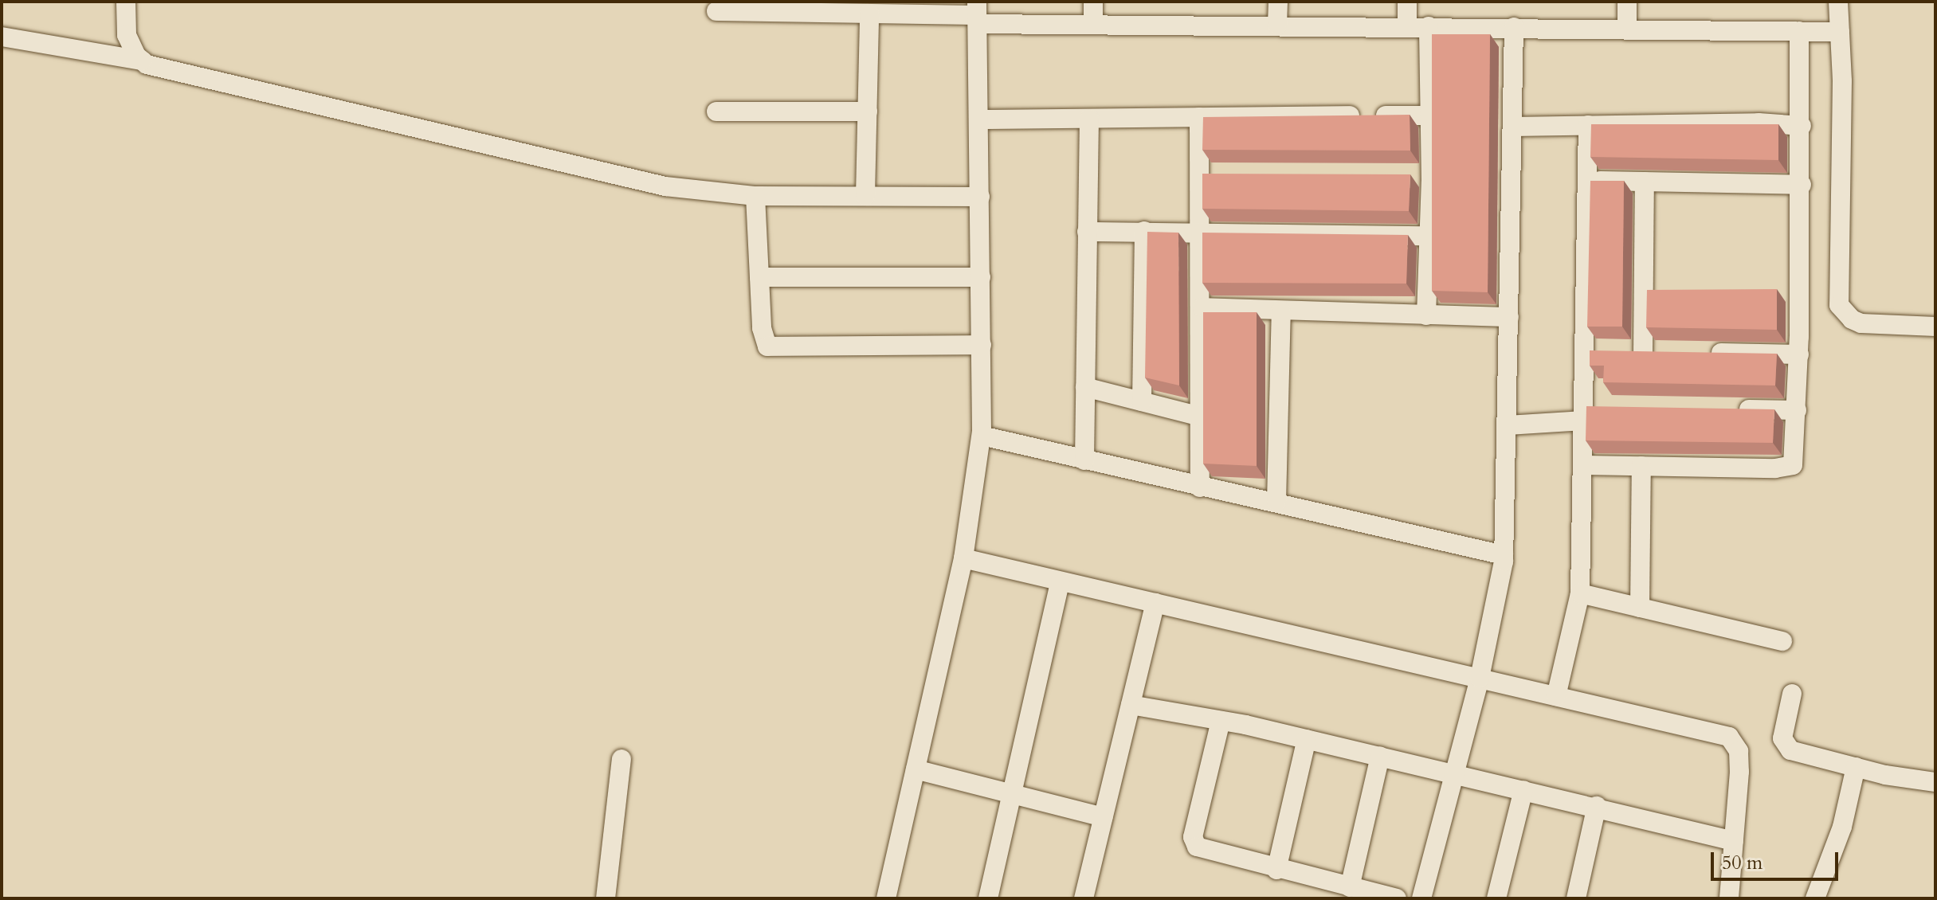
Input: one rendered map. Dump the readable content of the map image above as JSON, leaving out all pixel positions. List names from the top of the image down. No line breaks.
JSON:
{"scale_bar":"50 m"}
